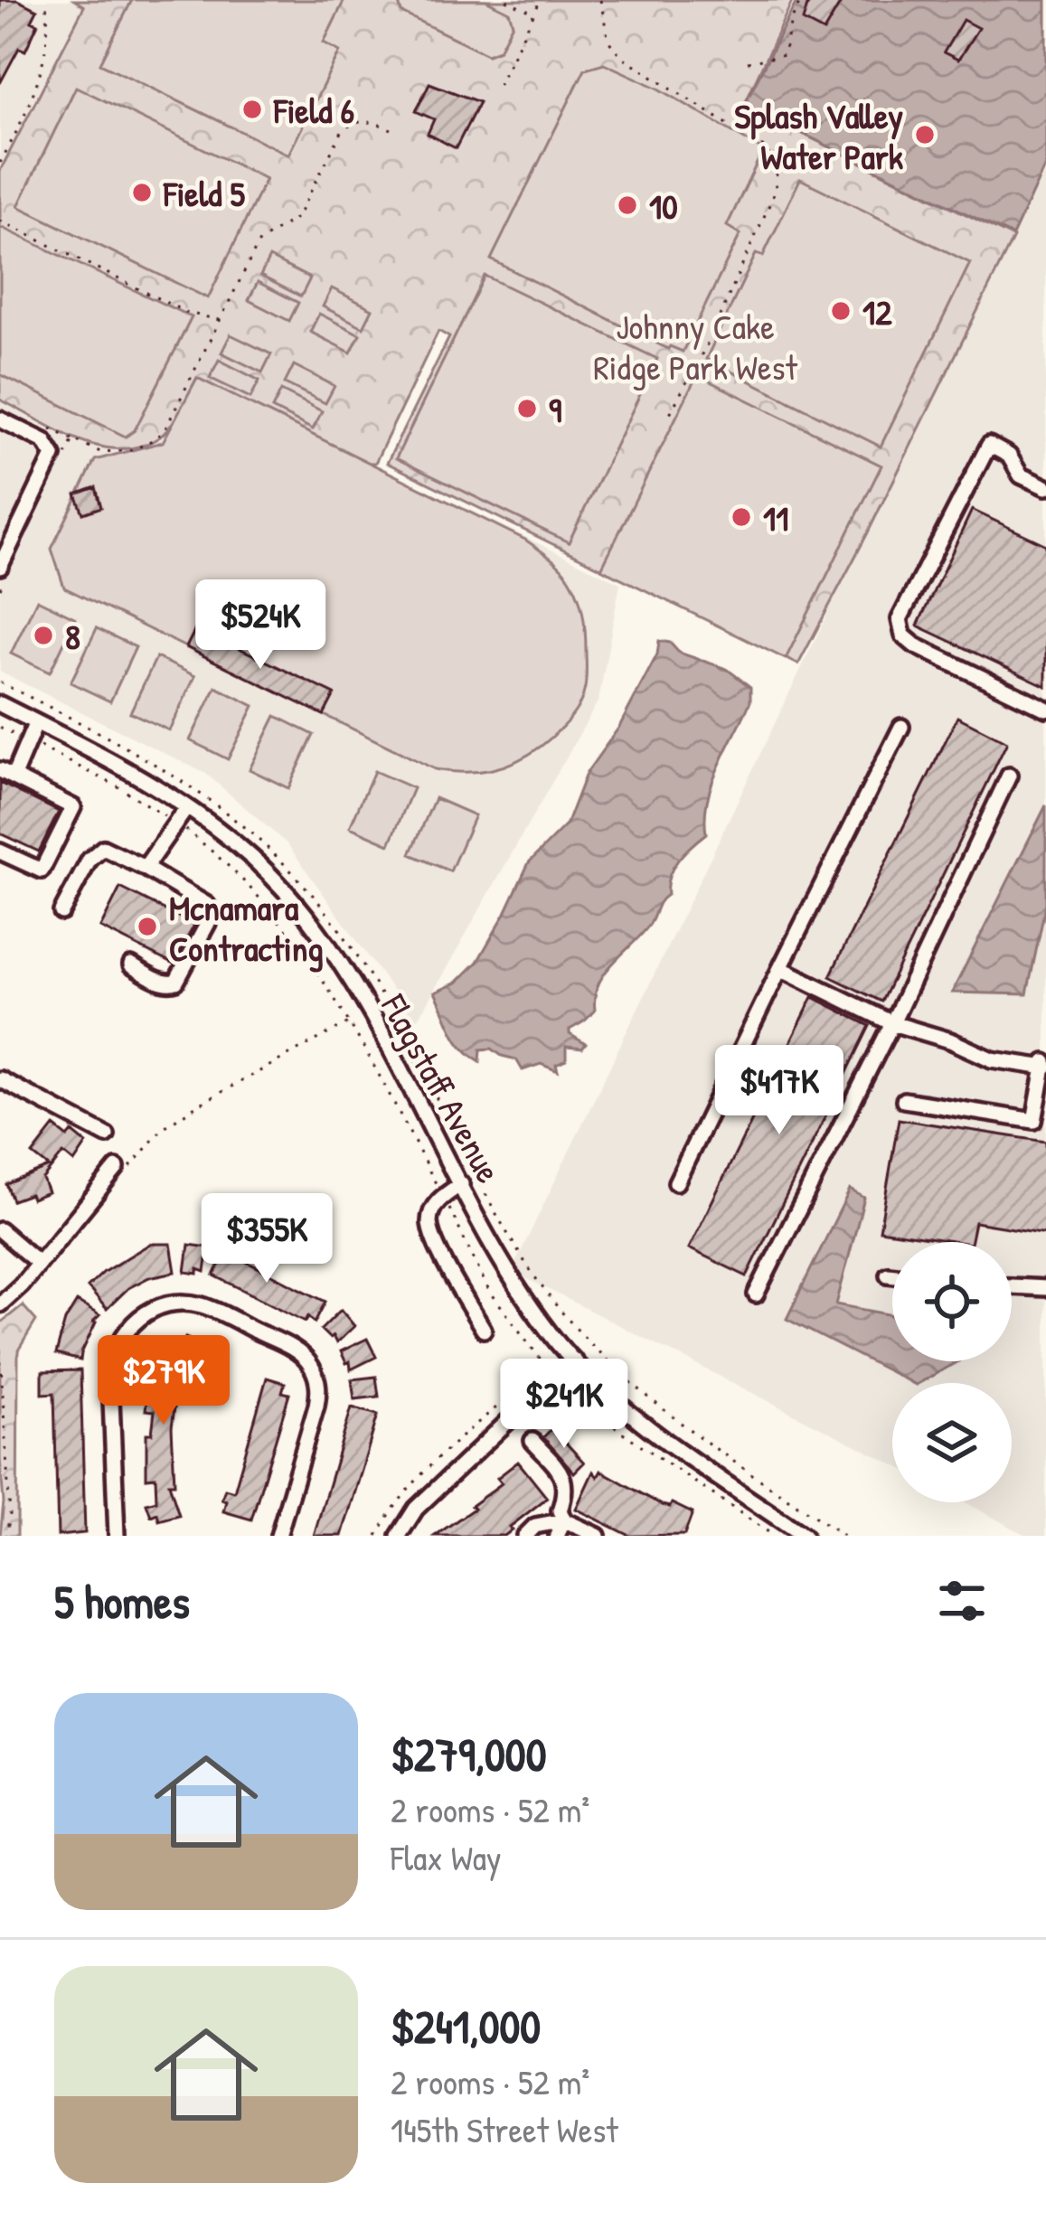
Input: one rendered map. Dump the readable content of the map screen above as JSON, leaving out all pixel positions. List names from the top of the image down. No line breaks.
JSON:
{"streets":{"street":["Flagstaff Avenue"]},"parks":["Johnny Cake Ridge Park West"],"places":["Field 6","Splash Valley Water Park","Field 5","10","12","9","11","8","Mcnamara Contracting"],"page":{"price":["$524K","$417K","$355K","$279K","$241K"],"heading":"5 homes","list":[{"name":"$279,000","note":"2 rooms · 52 m² · Flax Way"},{"name":"$241,000","note":"2 rooms · 52 m² · 145th Street West"}]}}
